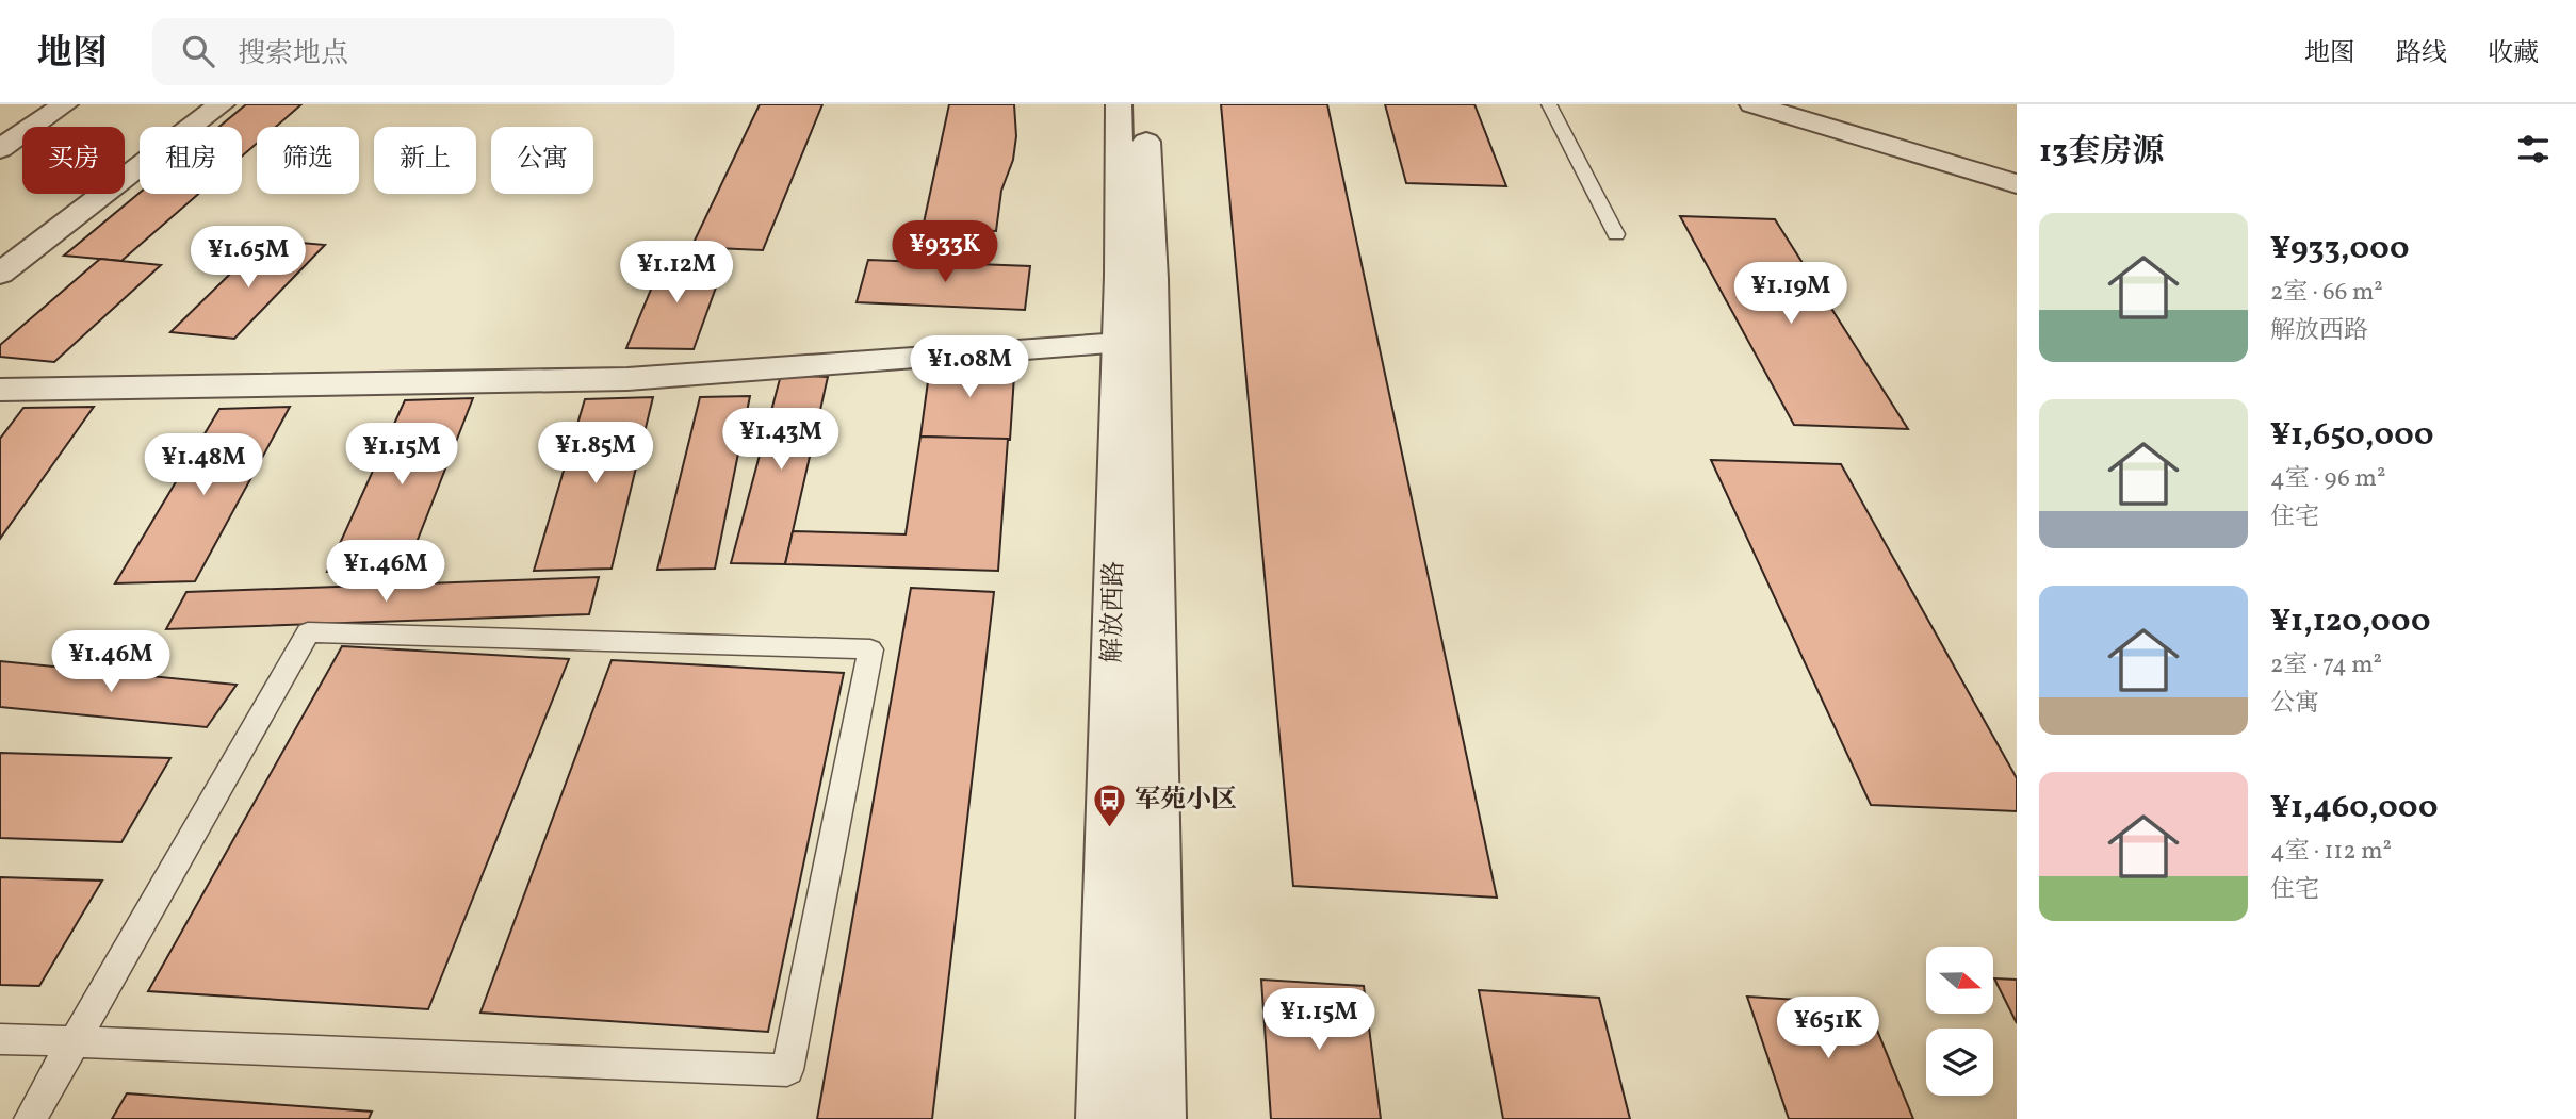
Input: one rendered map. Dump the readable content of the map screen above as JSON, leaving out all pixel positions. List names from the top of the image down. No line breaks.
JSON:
{"streets":{"street":["解放西路"]},"places":{"bus stop":["军苑小区"]},"north":"right","page":{"header":"地图","search":"搜索地点","nav":["地图","路线","收藏"],"heading":"13套房源","chip":["买房","租房","筛选","新上","公寓"],"list":[{"name":"¥933,000","note":"2室 · 66 m² · 解放西路"},{"name":"¥1,650,000","note":"4室 · 96 m² · 住宅"},{"name":"¥1,120,000","note":"2室 · 74 m² · 公寓"},{"name":"¥1,460,000","note":"4室 · 112 m² · 住宅"}],"price":["¥933K","¥1.65M","¥1.12M","¥1.19M","¥1.08M","¥1.43M","¥1.85M","¥1.15M","¥1.48M","¥1.46M","¥1.46M","¥1.15M","¥651K"]}}
